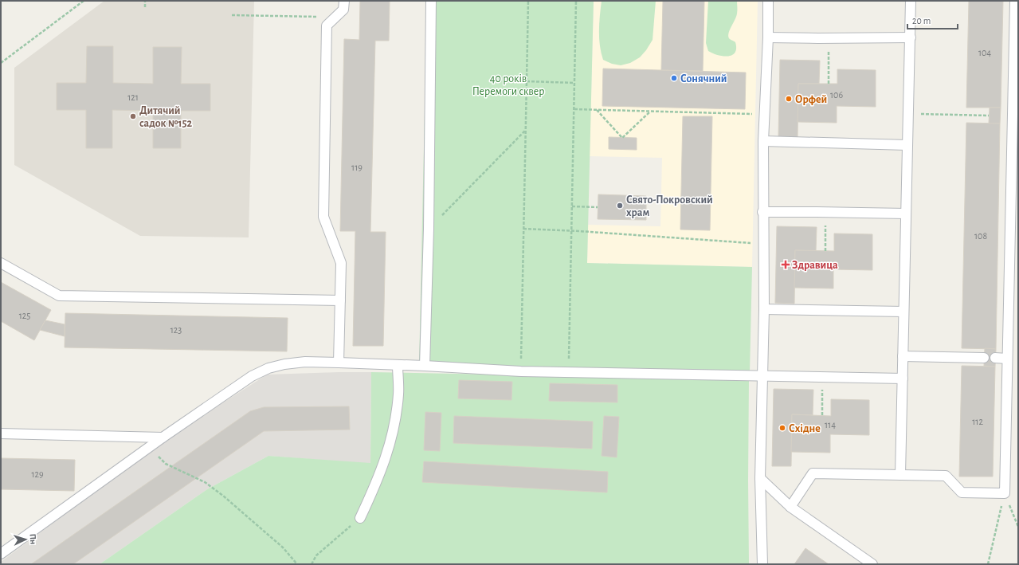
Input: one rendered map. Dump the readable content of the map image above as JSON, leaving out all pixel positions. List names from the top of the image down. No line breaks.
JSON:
{"parks":["40 років Перемоги сквер"],"places":{"other":["Сонячний","Орфей","Дитячий садок №152","Свято-Покровский храм","Східне"],"health":["Здравица"]},"house_numbers":["104","106","121","119","108","125","123","112","114","129"],"scale_bar":"20 m","north":"right"}
